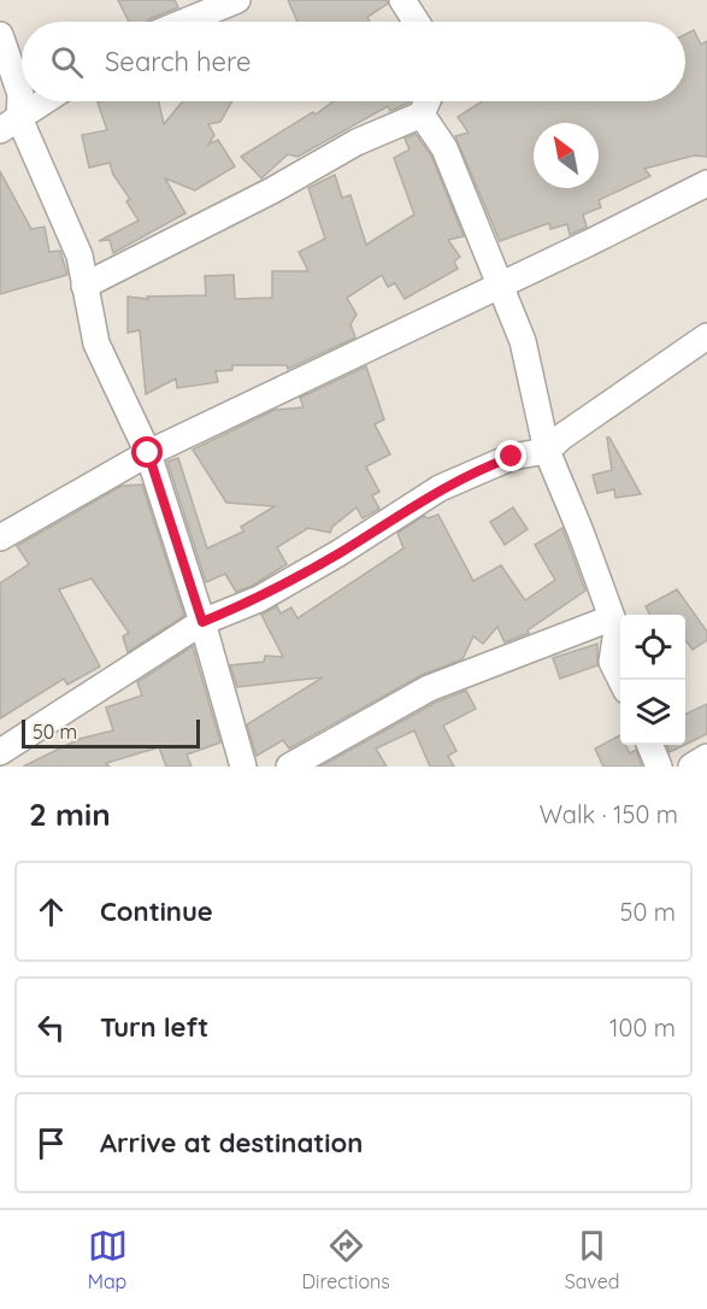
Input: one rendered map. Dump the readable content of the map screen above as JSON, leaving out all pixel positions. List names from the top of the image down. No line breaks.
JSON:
{"scale_bar":"50 m","north":"top left","page":{"search":"Search here","scale":"50 m","heading":["2 min","Walk · 150 m"],"list":[["Continue","50 m"],["Turn left","100 m"],"Arrive at destination"],"nav":["Map","Directions","Saved"]}}
